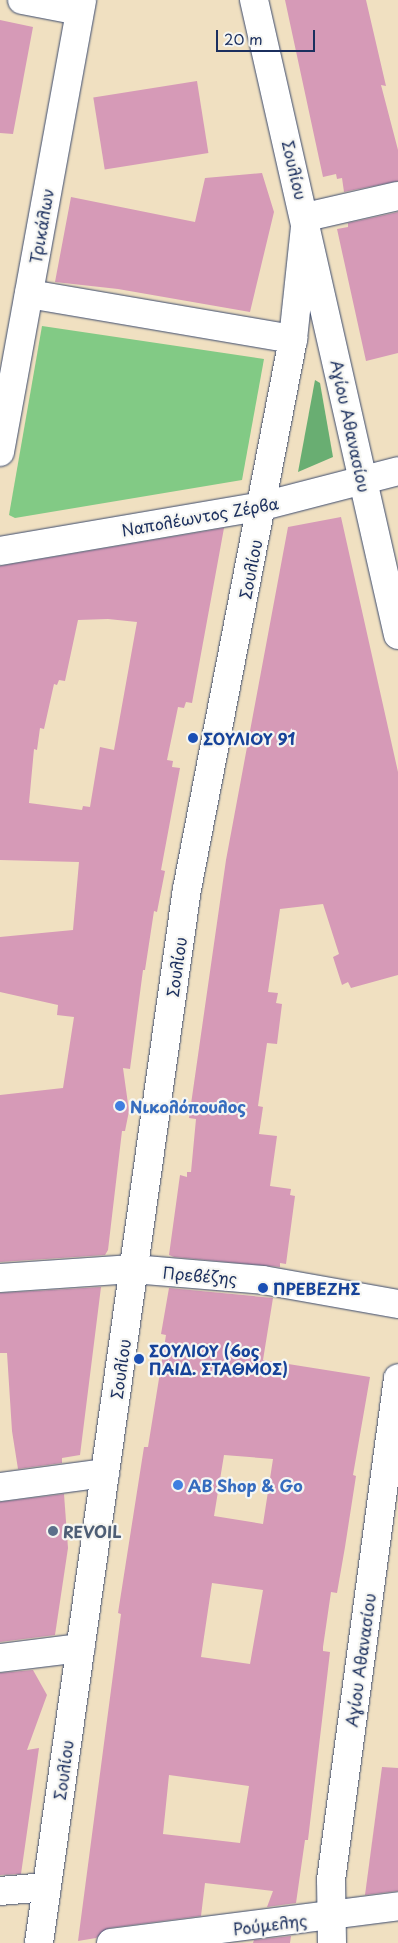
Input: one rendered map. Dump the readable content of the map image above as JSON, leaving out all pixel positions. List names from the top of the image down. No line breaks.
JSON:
{"streets":{"street":["Σουλίου","Τρικάλων","Αγίου Αθανασίου","Ναπολέωντος Ζέρβα","Πρεβέζης","Ρούμελης"]},"crossings":[["Σουλίου","Αγίου Αθανασίου"],["Σουλίου","Ναπολέωντος Ζέρβα"],["Σουλίου","Πρεβέζης"],["Αγίου Αθανασίου","Ναπολέωντος Ζέρβα"],["Αγίου Αθανασίου","Ρούμελης"]],"places":["ΣΟΥΛΙΟΥ 91","Νικολόπουλος","ΠΡΕΒΕΖΗΣ","ΣΟΥΛΙΟΥ (6ος ΠΑΙΔ. ΣΤΑΘΜΟΣ)","AB Shop & Go","REVOIL"],"scale_bar":"20 m"}
